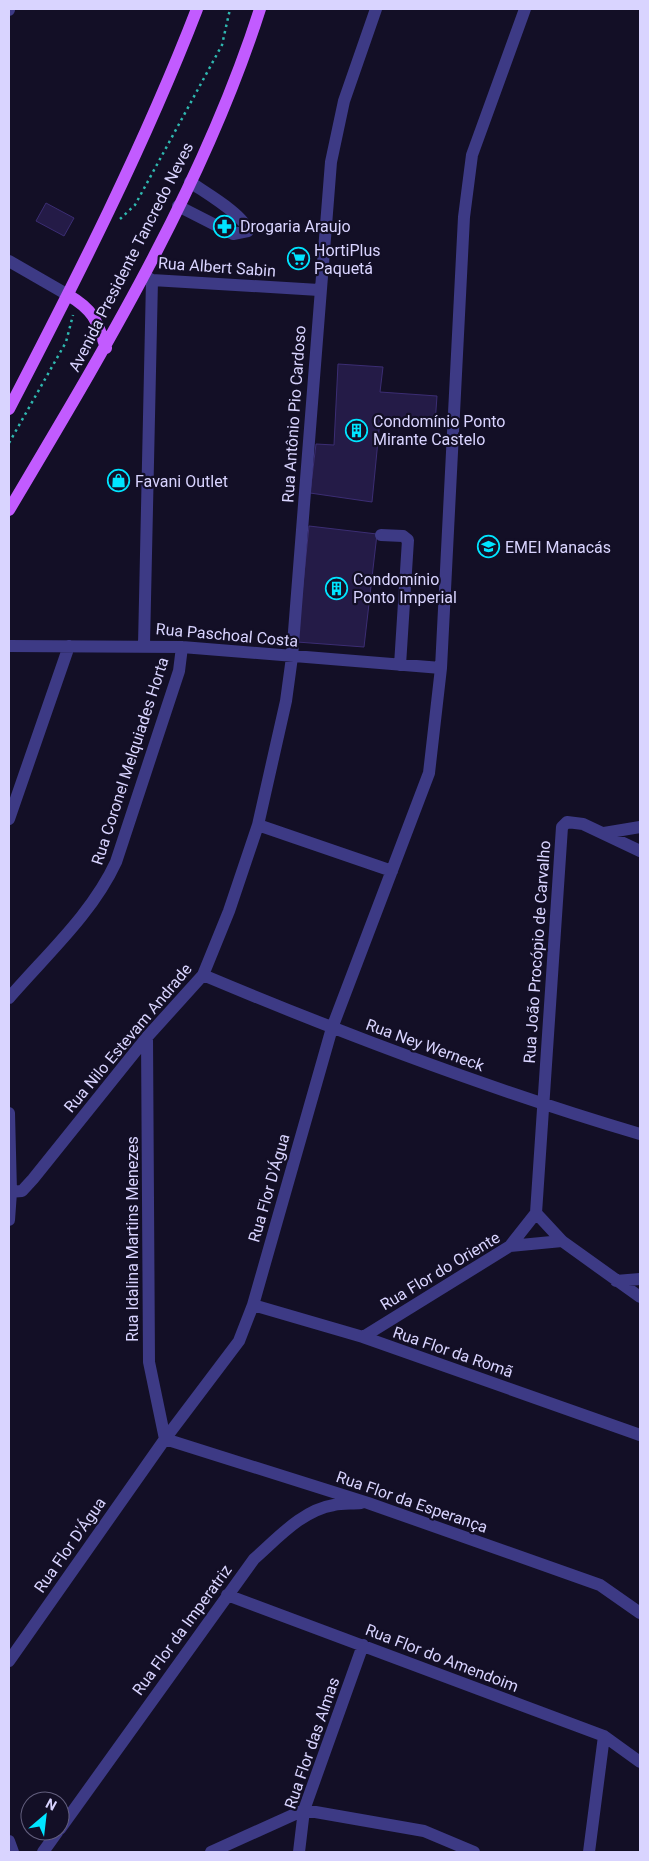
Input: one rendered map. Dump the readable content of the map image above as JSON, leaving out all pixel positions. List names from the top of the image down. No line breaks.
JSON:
{"streets":{"main road":["Avenida Presidente Tancredo Neves"],"street":["Rua Albert Sabin","Rua Antônio Pio Cardoso","Rua Paschoal Costa","Rua Coronel Melquiades Horta","Rua João Procópio de Carvalho","Rua Nilo Estevam Andrade","Rua Ney Werneck","Rua Flor D'Água","Rua Idalina Martins Menezes","Rua Flor do Oriente","Rua Flor da Romã","Rua Flor da Esperança","Rua Flor da Imperatriz","Rua Flor do Amendoim","Rua Flor das Almas"]},"crossings":[["Avenida Presidente Tancredo Neves","Rua Albert Sabin"],["Rua Albert Sabin","Rua Antônio Pio Cardoso"],["Rua Antônio Pio Cardoso","Rua Paschoal Costa"],["Rua Antônio Pio Cardoso","Rua Nilo Estevam Andrade"],["Rua Paschoal Costa","Rua Coronel Melquiades Horta"],["Rua Paschoal Costa","Rua Flor D'Água"],["Rua João Procópio de Carvalho","Rua Ney Werneck"],["Rua Nilo Estevam Andrade","Rua Ney Werneck"],["Rua Nilo Estevam Andrade","Rua Idalina Martins Menezes"],["Rua Ney Werneck","Rua Flor D'Água"],["Rua Flor D'Água","Rua Idalina Martins Menezes"],["Rua Flor D'Água","Rua Flor da Romã"],["Rua Flor D'Água","Rua Flor da Esperança"],["Rua Idalina Martins Menezes","Rua Flor da Esperança"],["Rua Flor do Oriente","Rua Flor da Romã"],["Rua Flor da Esperança","Rua Flor da Imperatriz"],["Rua Flor da Imperatriz","Rua Flor do Amendoim"],["Rua Flor do Amendoim","Rua Flor das Almas"]],"places":{"pharmacy":["Drogaria Araujo"],"supermarket":["HortiPlus Paquetá"],"building":["Condomínio Ponto Mirante Castelo","Condomínio Ponto Imperial"],"shop":["Favani Outlet"],"school or university":["EMEI Manacás"]},"north":"top right"}
